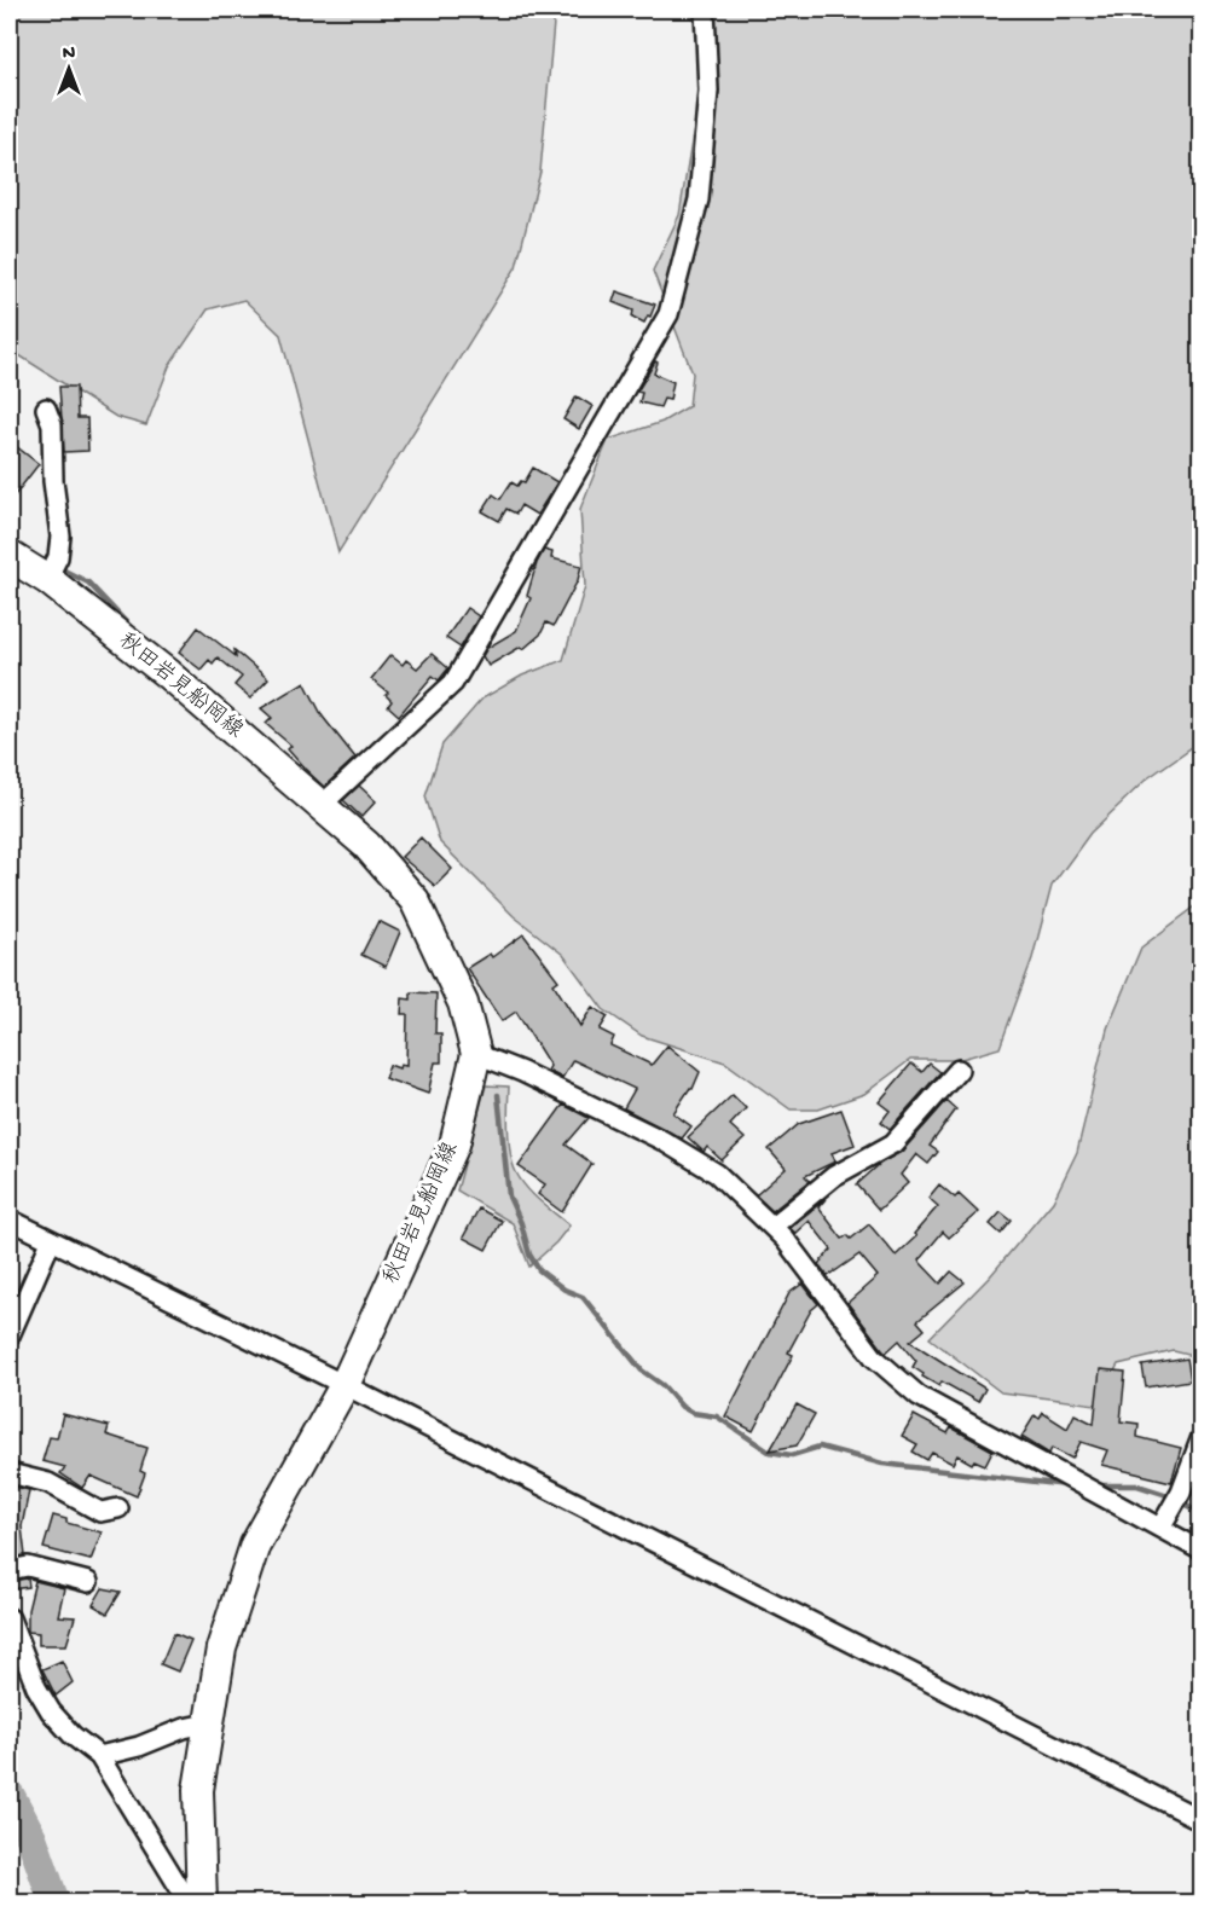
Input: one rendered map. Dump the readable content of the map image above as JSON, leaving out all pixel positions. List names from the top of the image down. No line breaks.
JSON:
{"streets":{"main road":["秋田岩見船岡線"]},"north":"top"}
